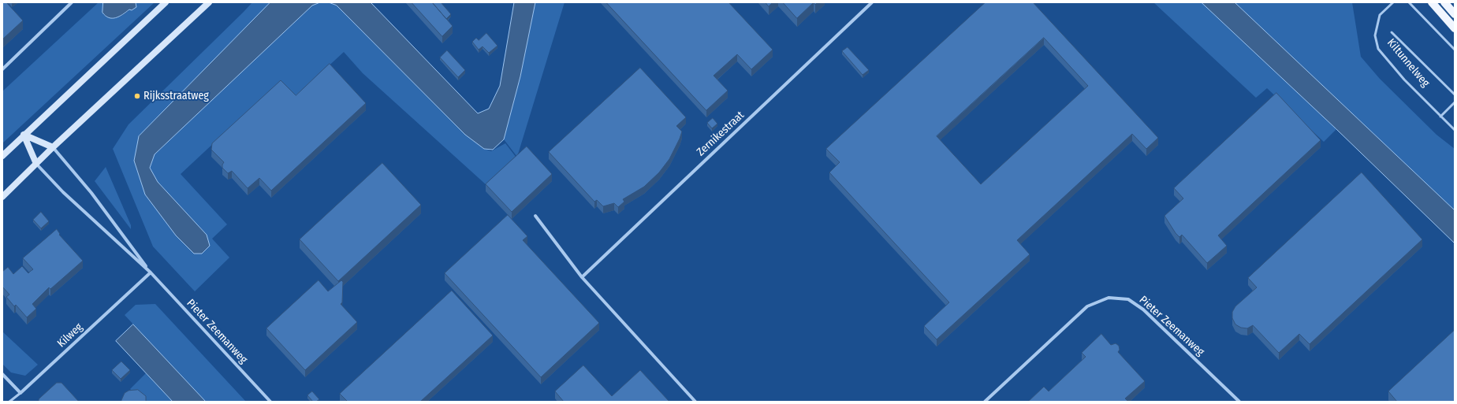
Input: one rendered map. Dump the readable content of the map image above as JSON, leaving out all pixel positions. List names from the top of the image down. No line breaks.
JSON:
{"streets":{"street":["Zernikestraat","Pieter Zeemanweg","Kilweg"],"lane":["Kiltunnelweg"]},"crossings":[["Pieter Zeemanweg","Kilweg"]],"places":["Rijksstraatweg"]}
